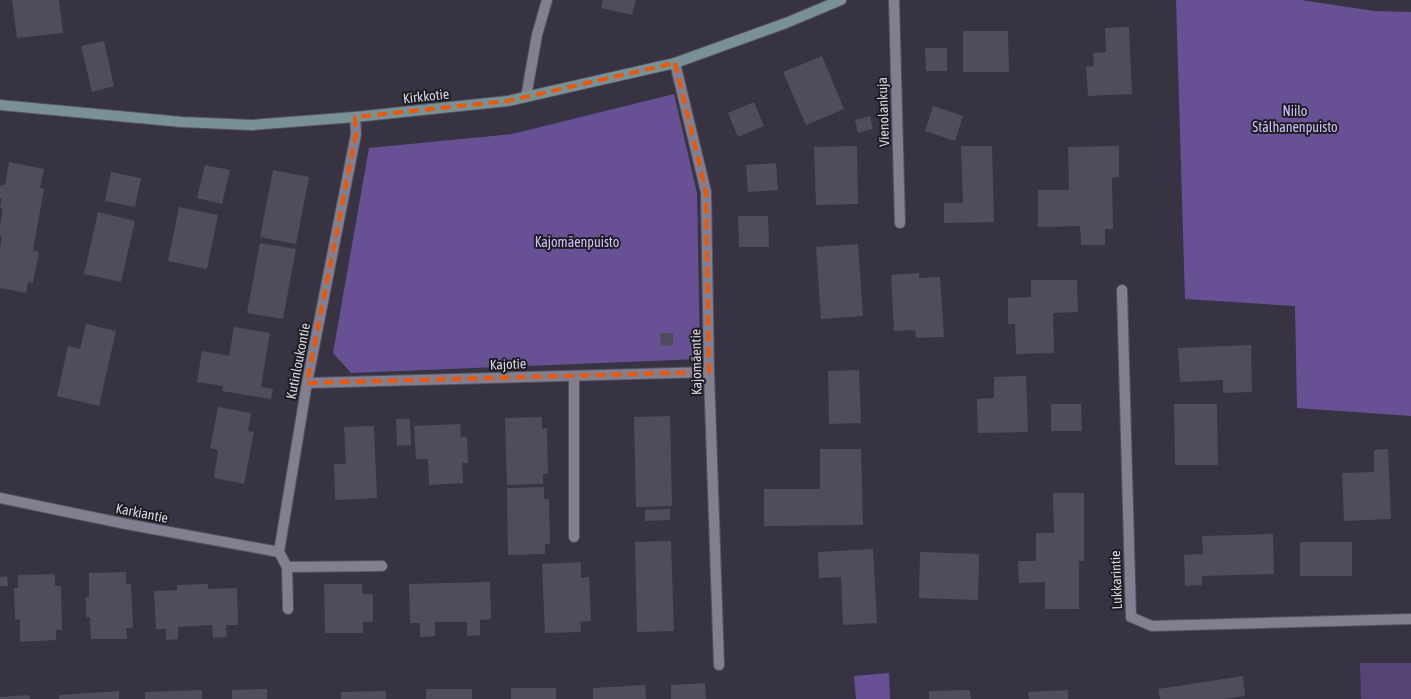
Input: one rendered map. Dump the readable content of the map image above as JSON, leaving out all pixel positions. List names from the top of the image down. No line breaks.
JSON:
{"streets":{"street":["Kirkkotie","Vienolankuja","Kutinloukontie","Kajomäentie","Kajotie","Karkiantie","Lukkarintie"]},"crossings":[["Kirkkotie","Kutinloukontie"],["Kirkkotie","Kajomäentie"],["Kutinloukontie","Kajotie"],["Kutinloukontie","Karkiantie"],["Kajomäentie","Kajotie"]],"parks":["Niilo Stålhanenpuisto","Kajomäenpuisto"]}
